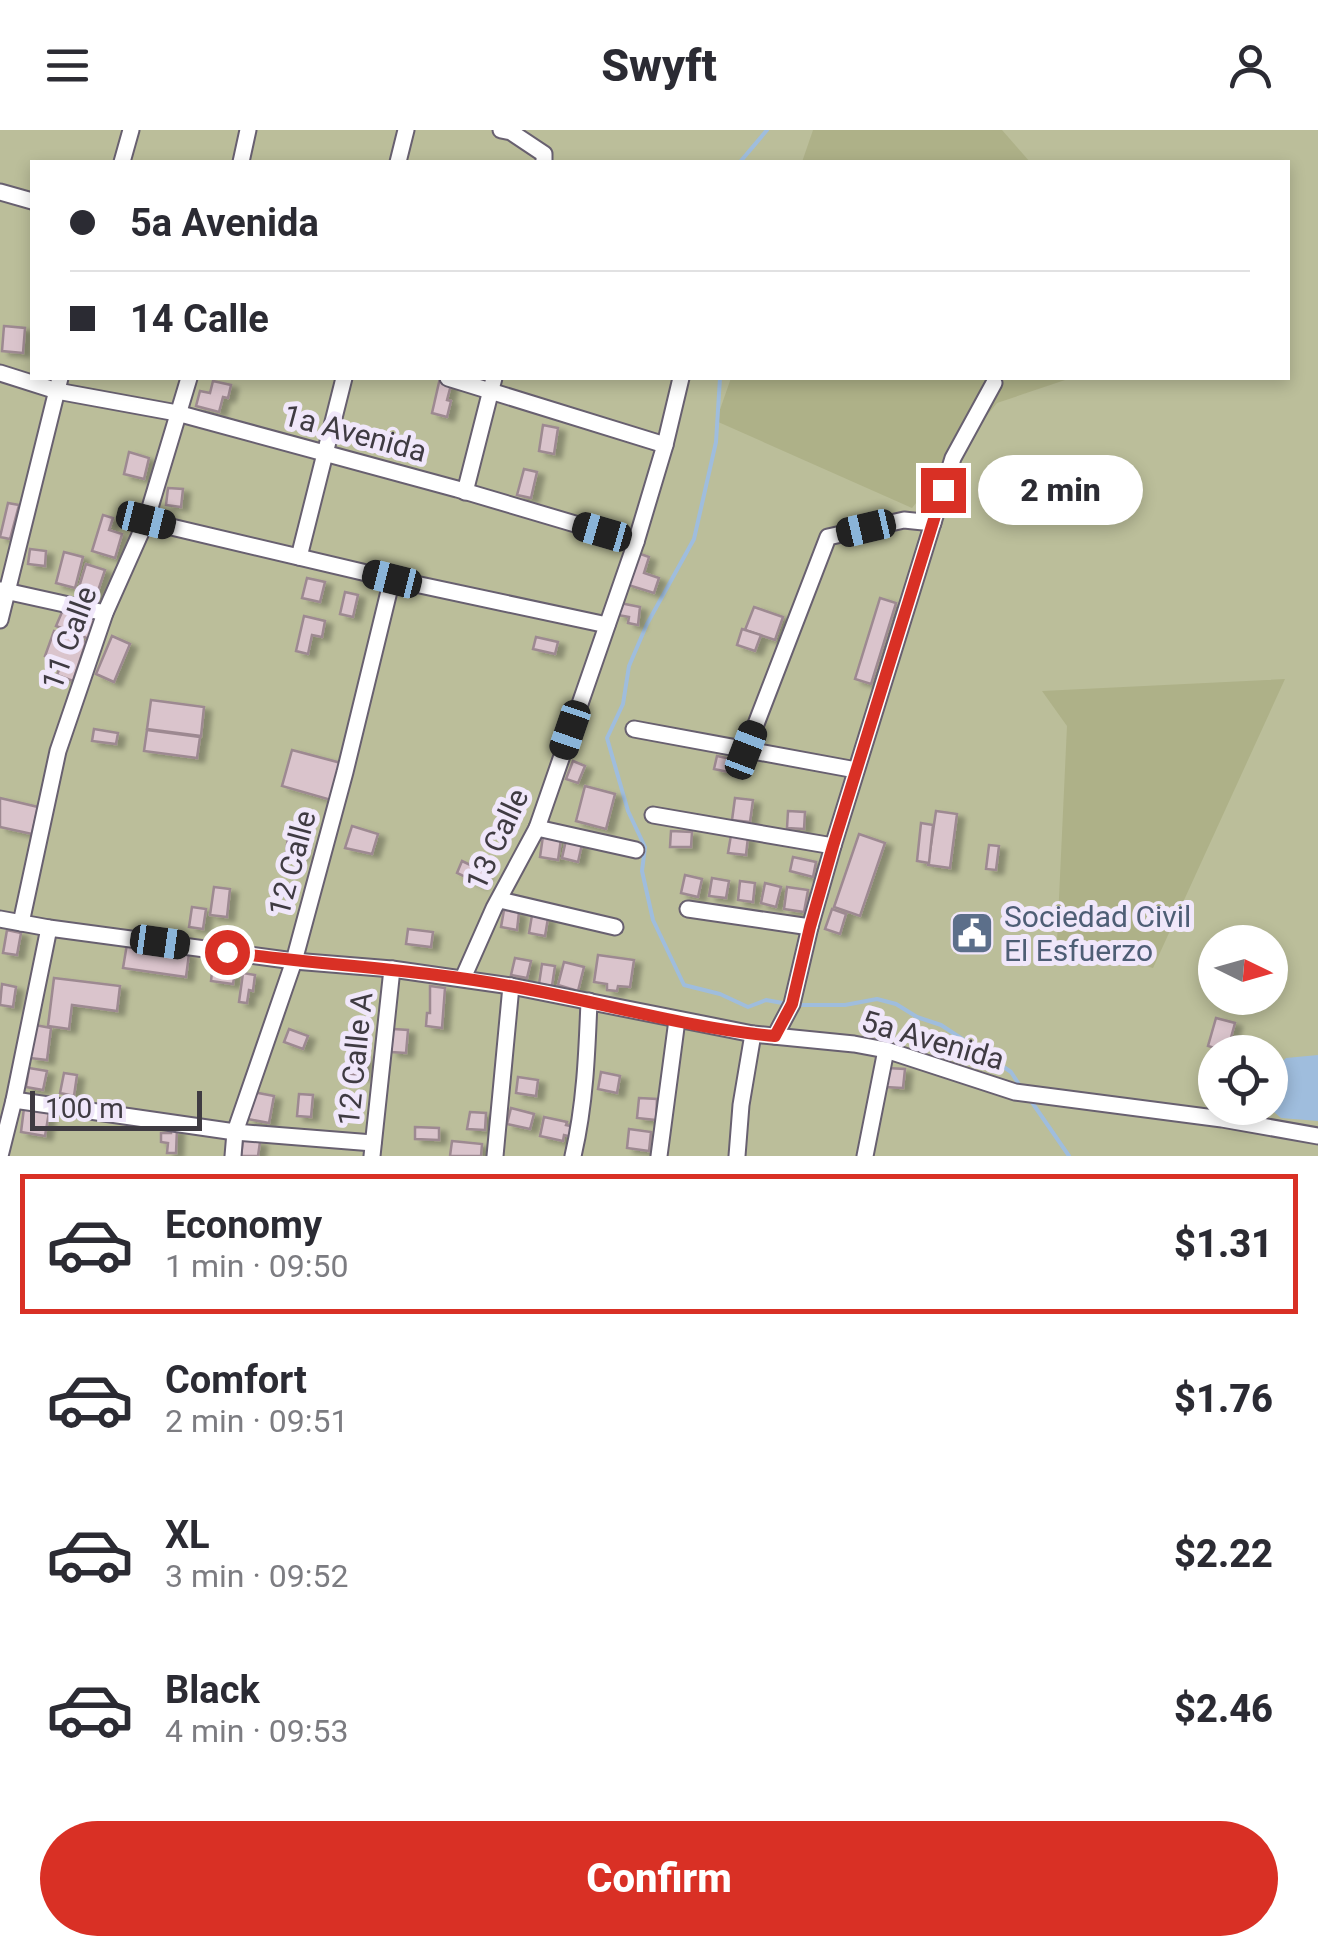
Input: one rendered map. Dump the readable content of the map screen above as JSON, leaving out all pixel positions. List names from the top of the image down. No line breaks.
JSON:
{"streets":{"street":["1a Avenida","11 Calle","13 Calle","12 Calle","5a Avenida","12 Calle A"]},"crossings":[["1a Avenida","11 Calle"],["1a Avenida","13 Calle"],["11 Calle","5a Avenida"],["13 Calle","5a Avenida"],["12 Calle","5a Avenida"],["5a Avenida","12 Calle A"]],"places":{"public building":["Sociedad Civil El Esfuerzo"]},"scale_bar":"100 m","north":"right","page":{"header":"Swyft","banner":["5a Avenida","14 Calle"],"bubble":"2 min","scale":"100 m","list":[{"name":"Economy","note":"1 min · 09:50","value":"$1.31"},{"name":"Comfort","note":"2 min · 09:51","value":"$1.76"},{"name":"XL","note":"3 min · 09:52","value":"$2.22"},{"name":"Black","note":"4 min · 09:53","value":"$2.46"}],"buttons":"Confirm"}}
